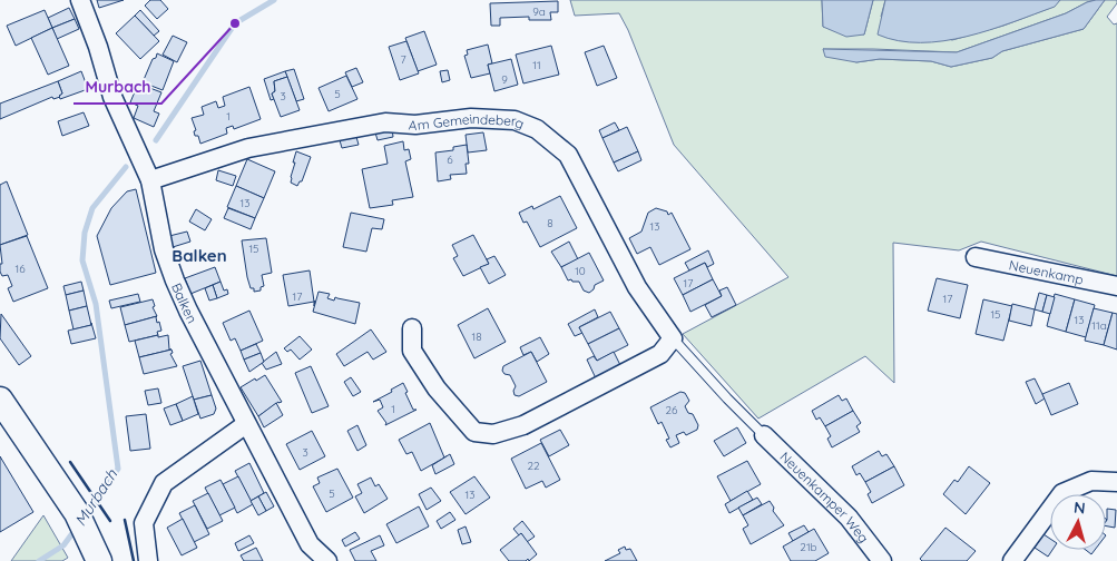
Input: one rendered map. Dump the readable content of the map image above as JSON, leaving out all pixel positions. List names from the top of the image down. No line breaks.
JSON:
{"streets":{"street":["Am Gemeindeberg","Neuenkamp","Balken","Neuenkamper Weg"]},"crossings":[["Am Gemeindeberg","Balken"],["Am Gemeindeberg","Neuenkamper Weg"]],"districts":["Balken"],"water":["Murbach"],"places":["Murbach"],"house_numbers":["9a","7","11","9","5","3","1","6","13","8","13","15","16","10","17","17","17","15","13","11a","18","1","26","3","22","5","13","21b"],"north":"top"}
